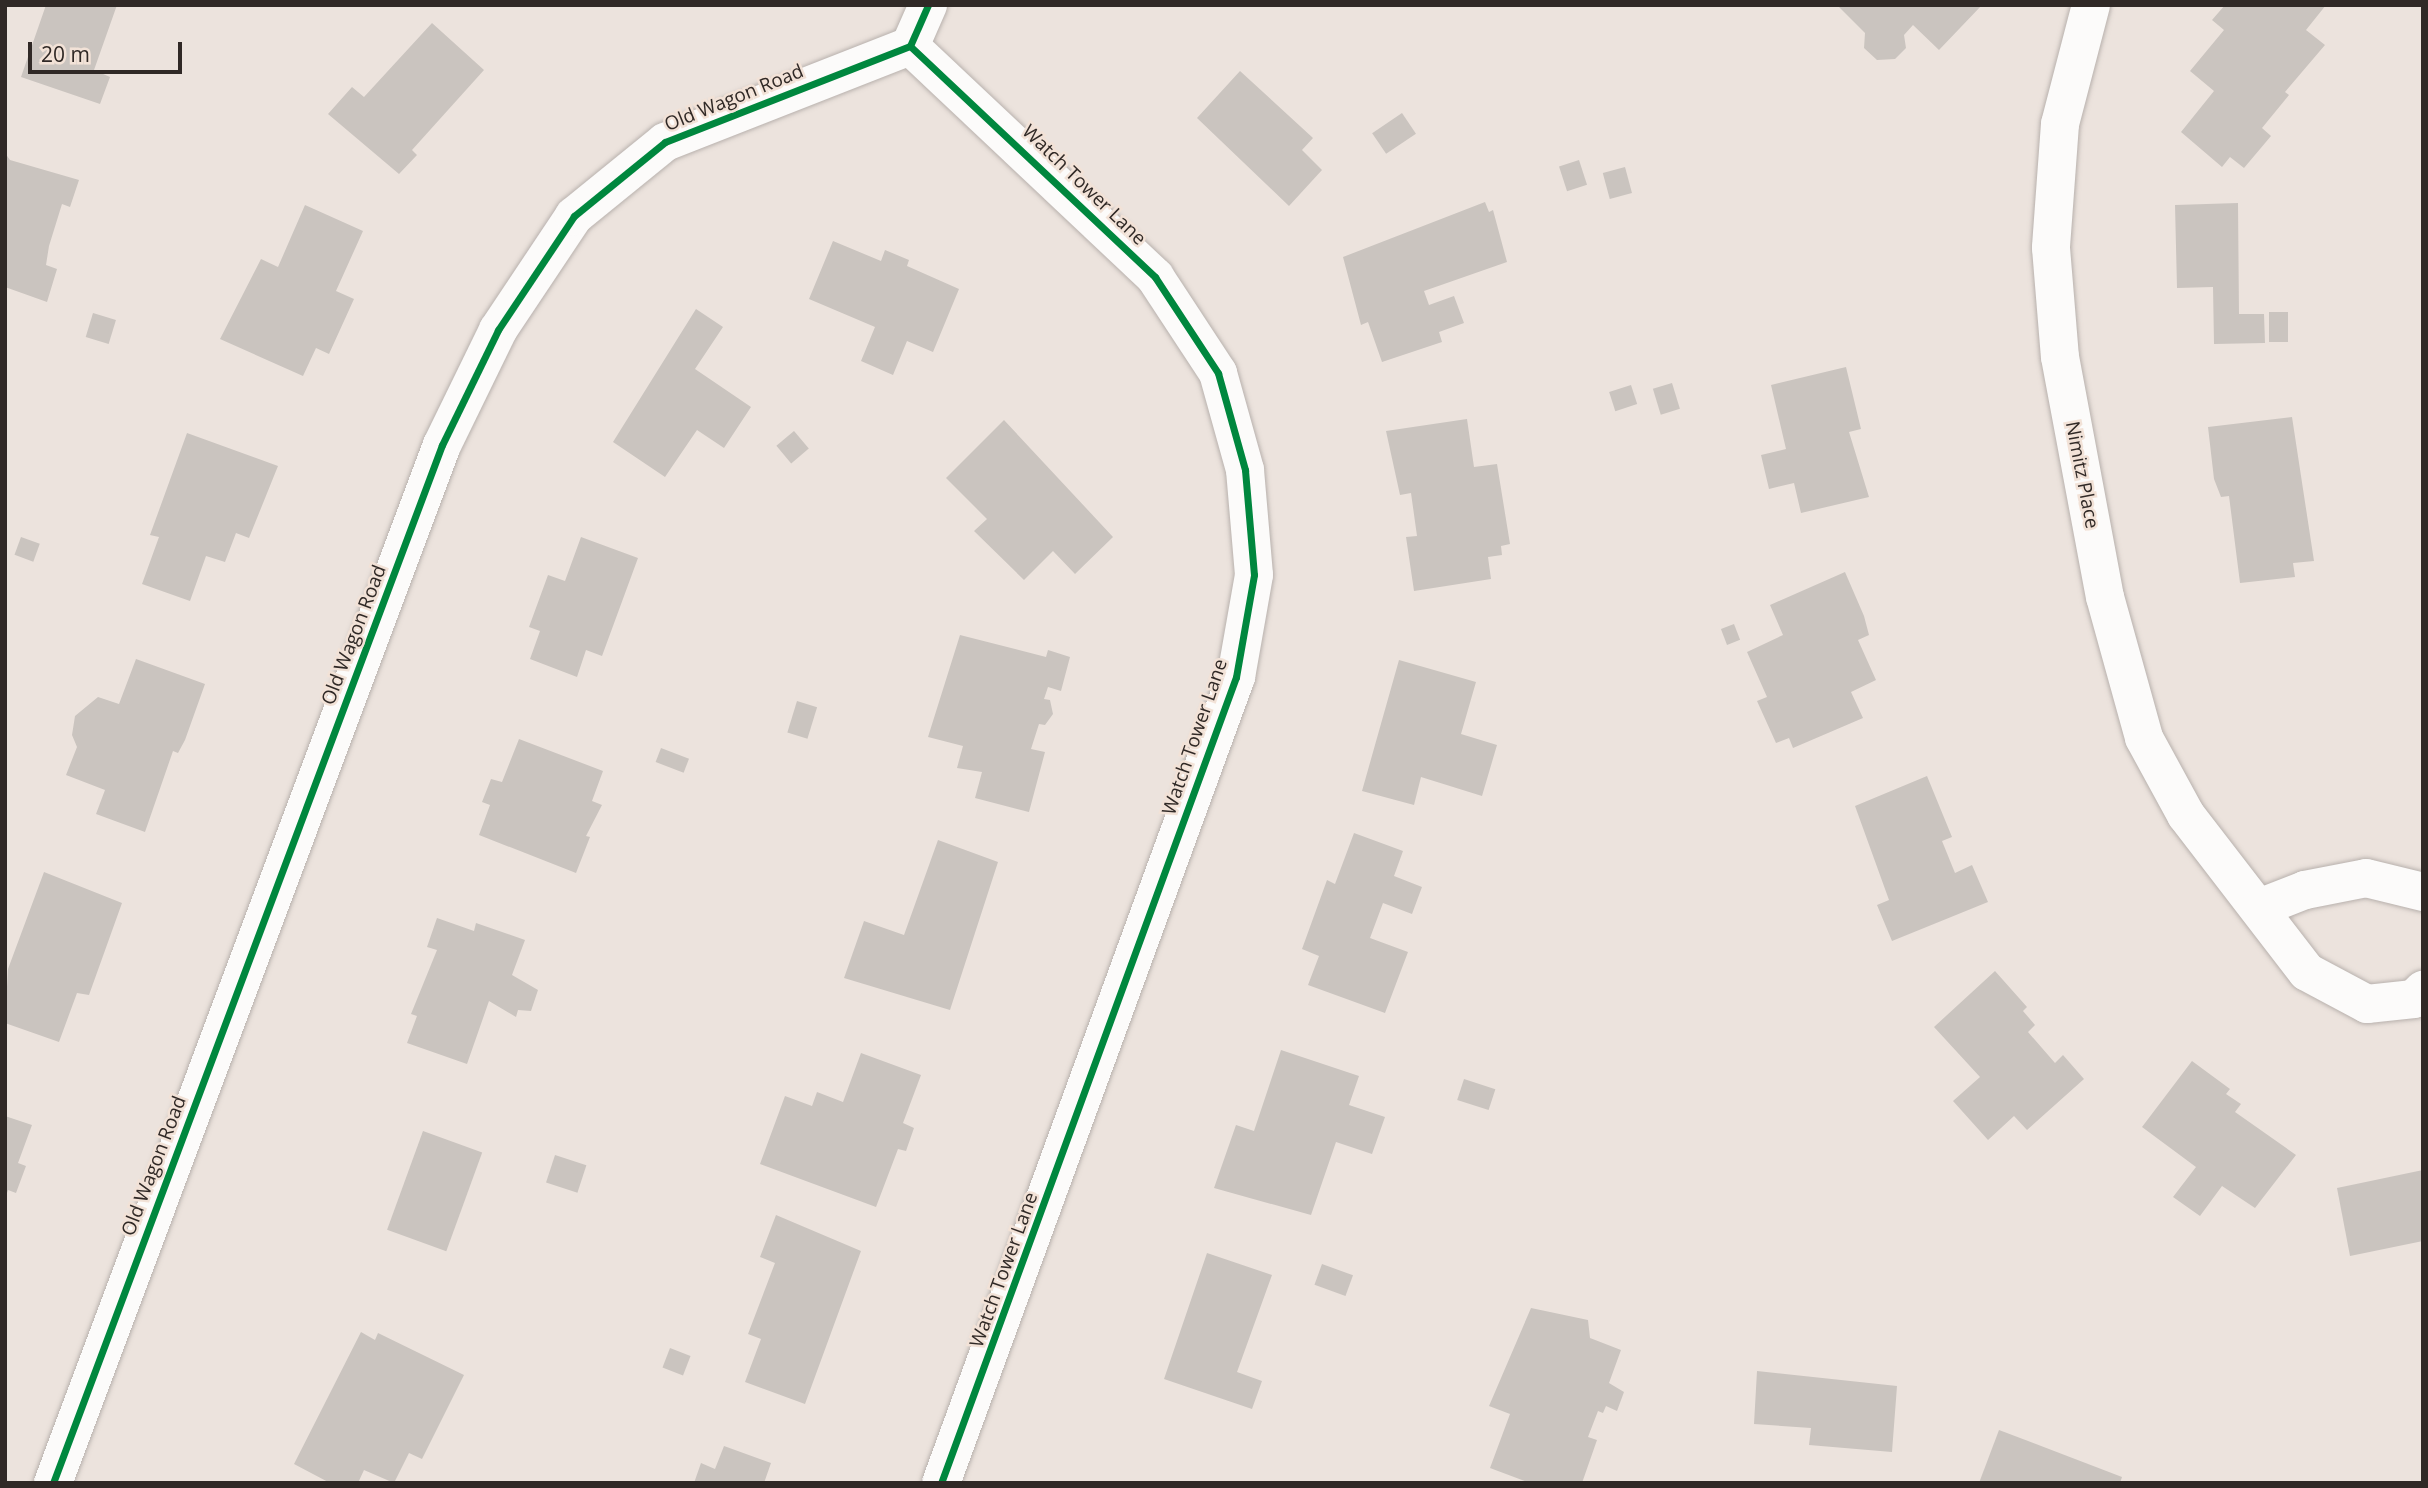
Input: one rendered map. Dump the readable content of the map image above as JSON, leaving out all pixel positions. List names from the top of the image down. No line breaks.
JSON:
{"streets":{"street":["Old Wagon Road","Watch Tower Lane","Nimitz Place"]},"crossings":[["Old Wagon Road","Watch Tower Lane"]],"scale_bar":"20 m"}
